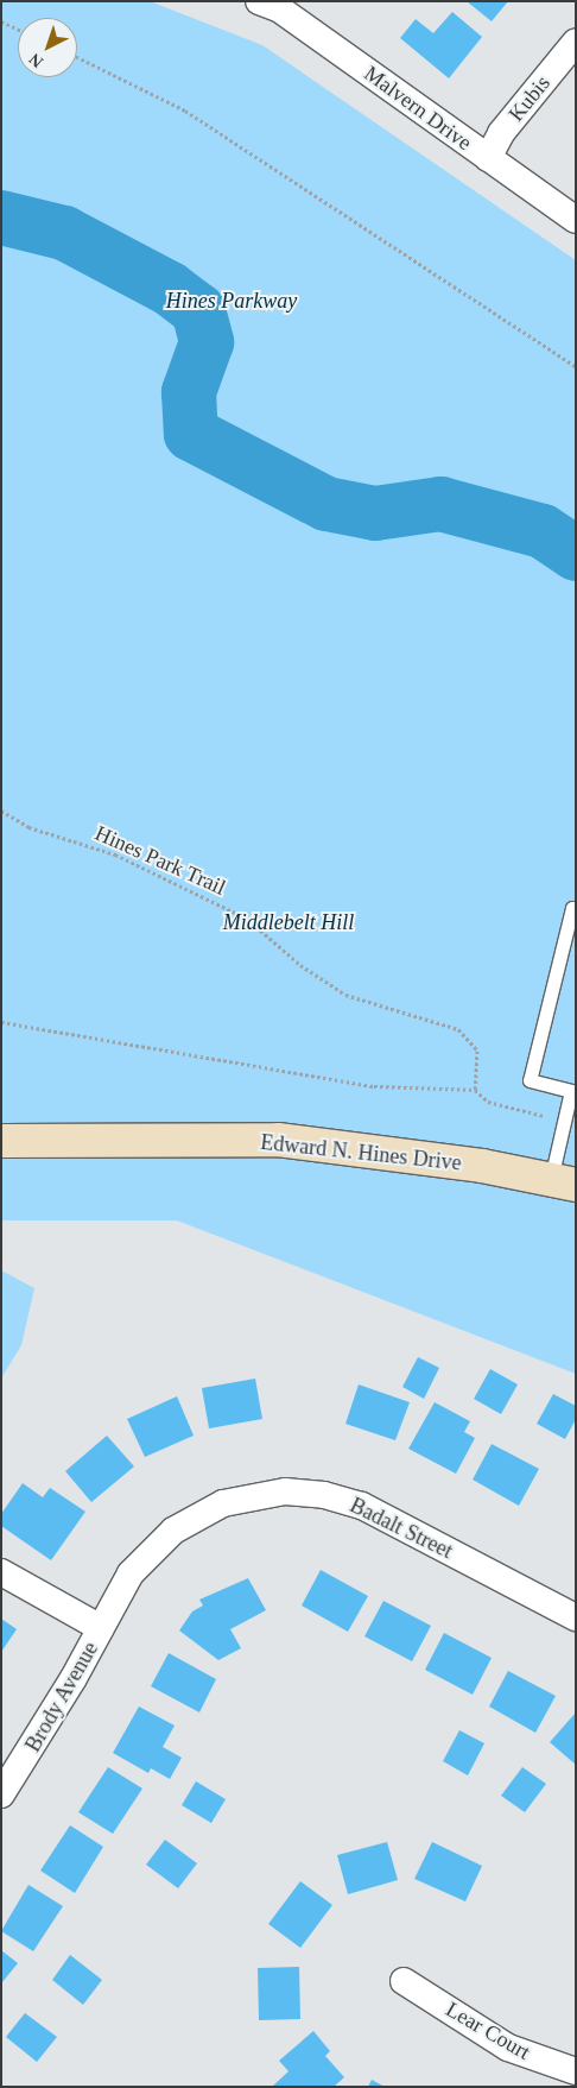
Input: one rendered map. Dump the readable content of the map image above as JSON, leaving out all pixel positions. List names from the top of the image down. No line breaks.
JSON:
{"streets":{"street":["Kubis","Malvern Drive","Edward N. Hines Drive","Badalt Street","Brody Avenue","Lear Court"],"path":["Hines Park Trail"]},"crossings":[["Kubis","Malvern Drive"],["Badalt Street","Brody Avenue"]],"parks":["Hines Parkway","Middlebelt Hill"],"north":"bottom left"}
